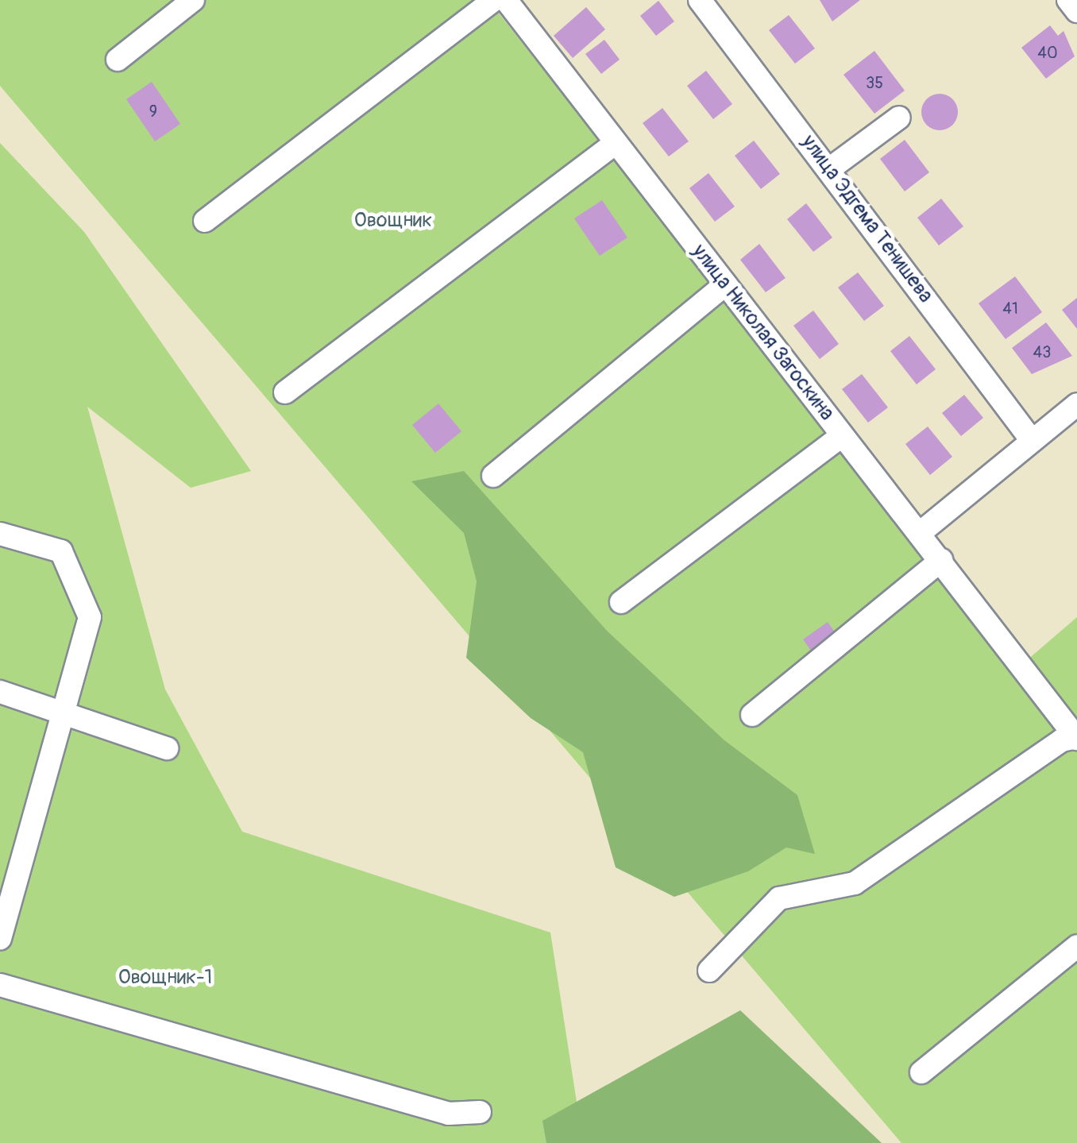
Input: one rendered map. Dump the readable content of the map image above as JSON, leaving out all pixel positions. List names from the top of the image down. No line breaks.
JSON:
{"streets":{"street":["улица Эдгема Тенишева","улица Николая Загоскина"]},"parks":["Овощник","Овощник-1"],"house_numbers":["40","35","9","41","43"]}
